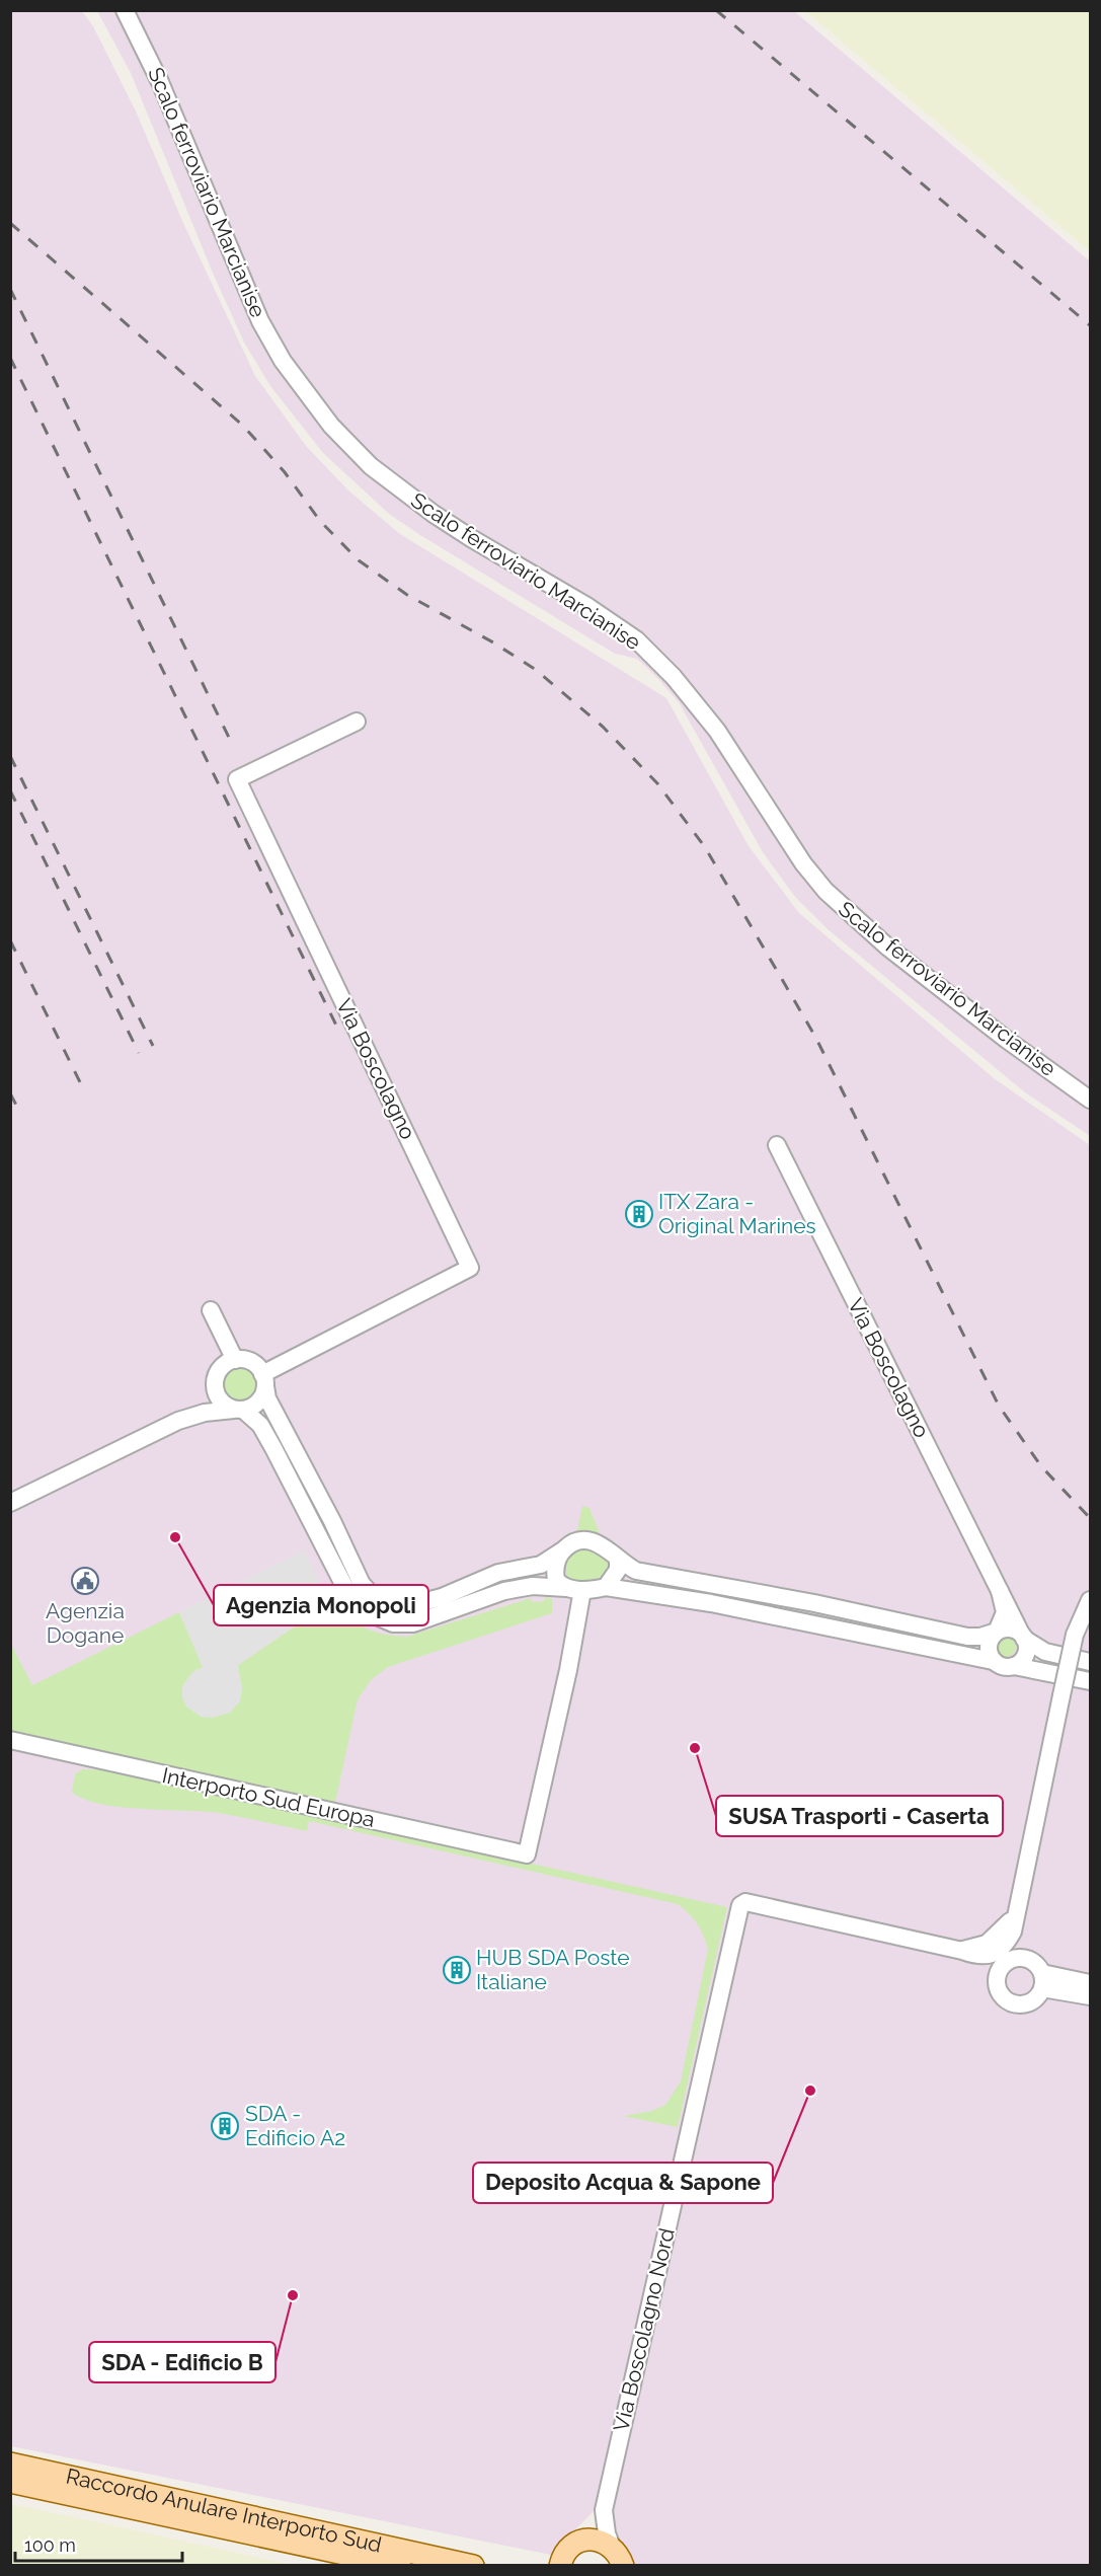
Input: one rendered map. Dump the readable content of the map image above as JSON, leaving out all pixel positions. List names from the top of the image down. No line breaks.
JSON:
{"streets":{"main road":["Raccordo Anulare Interporto Sud"],"street":["Scalo ferroviario Marcianise","Via Boscolagno","Interporto Sud Europa","Via Boscolagno Nord"]},"places":{"building":["ITX Zara - Original Marines","HUB SDA Poste Italiane","SDA - Edificio A2"],"other":["Agenzia Monopoli","SUSA Trasporti - Caserta","Deposito Acqua & Sapone","SDA - Edificio B"],"public building":["Agenzia Dogane"]},"scale_bar":"100 m"}
